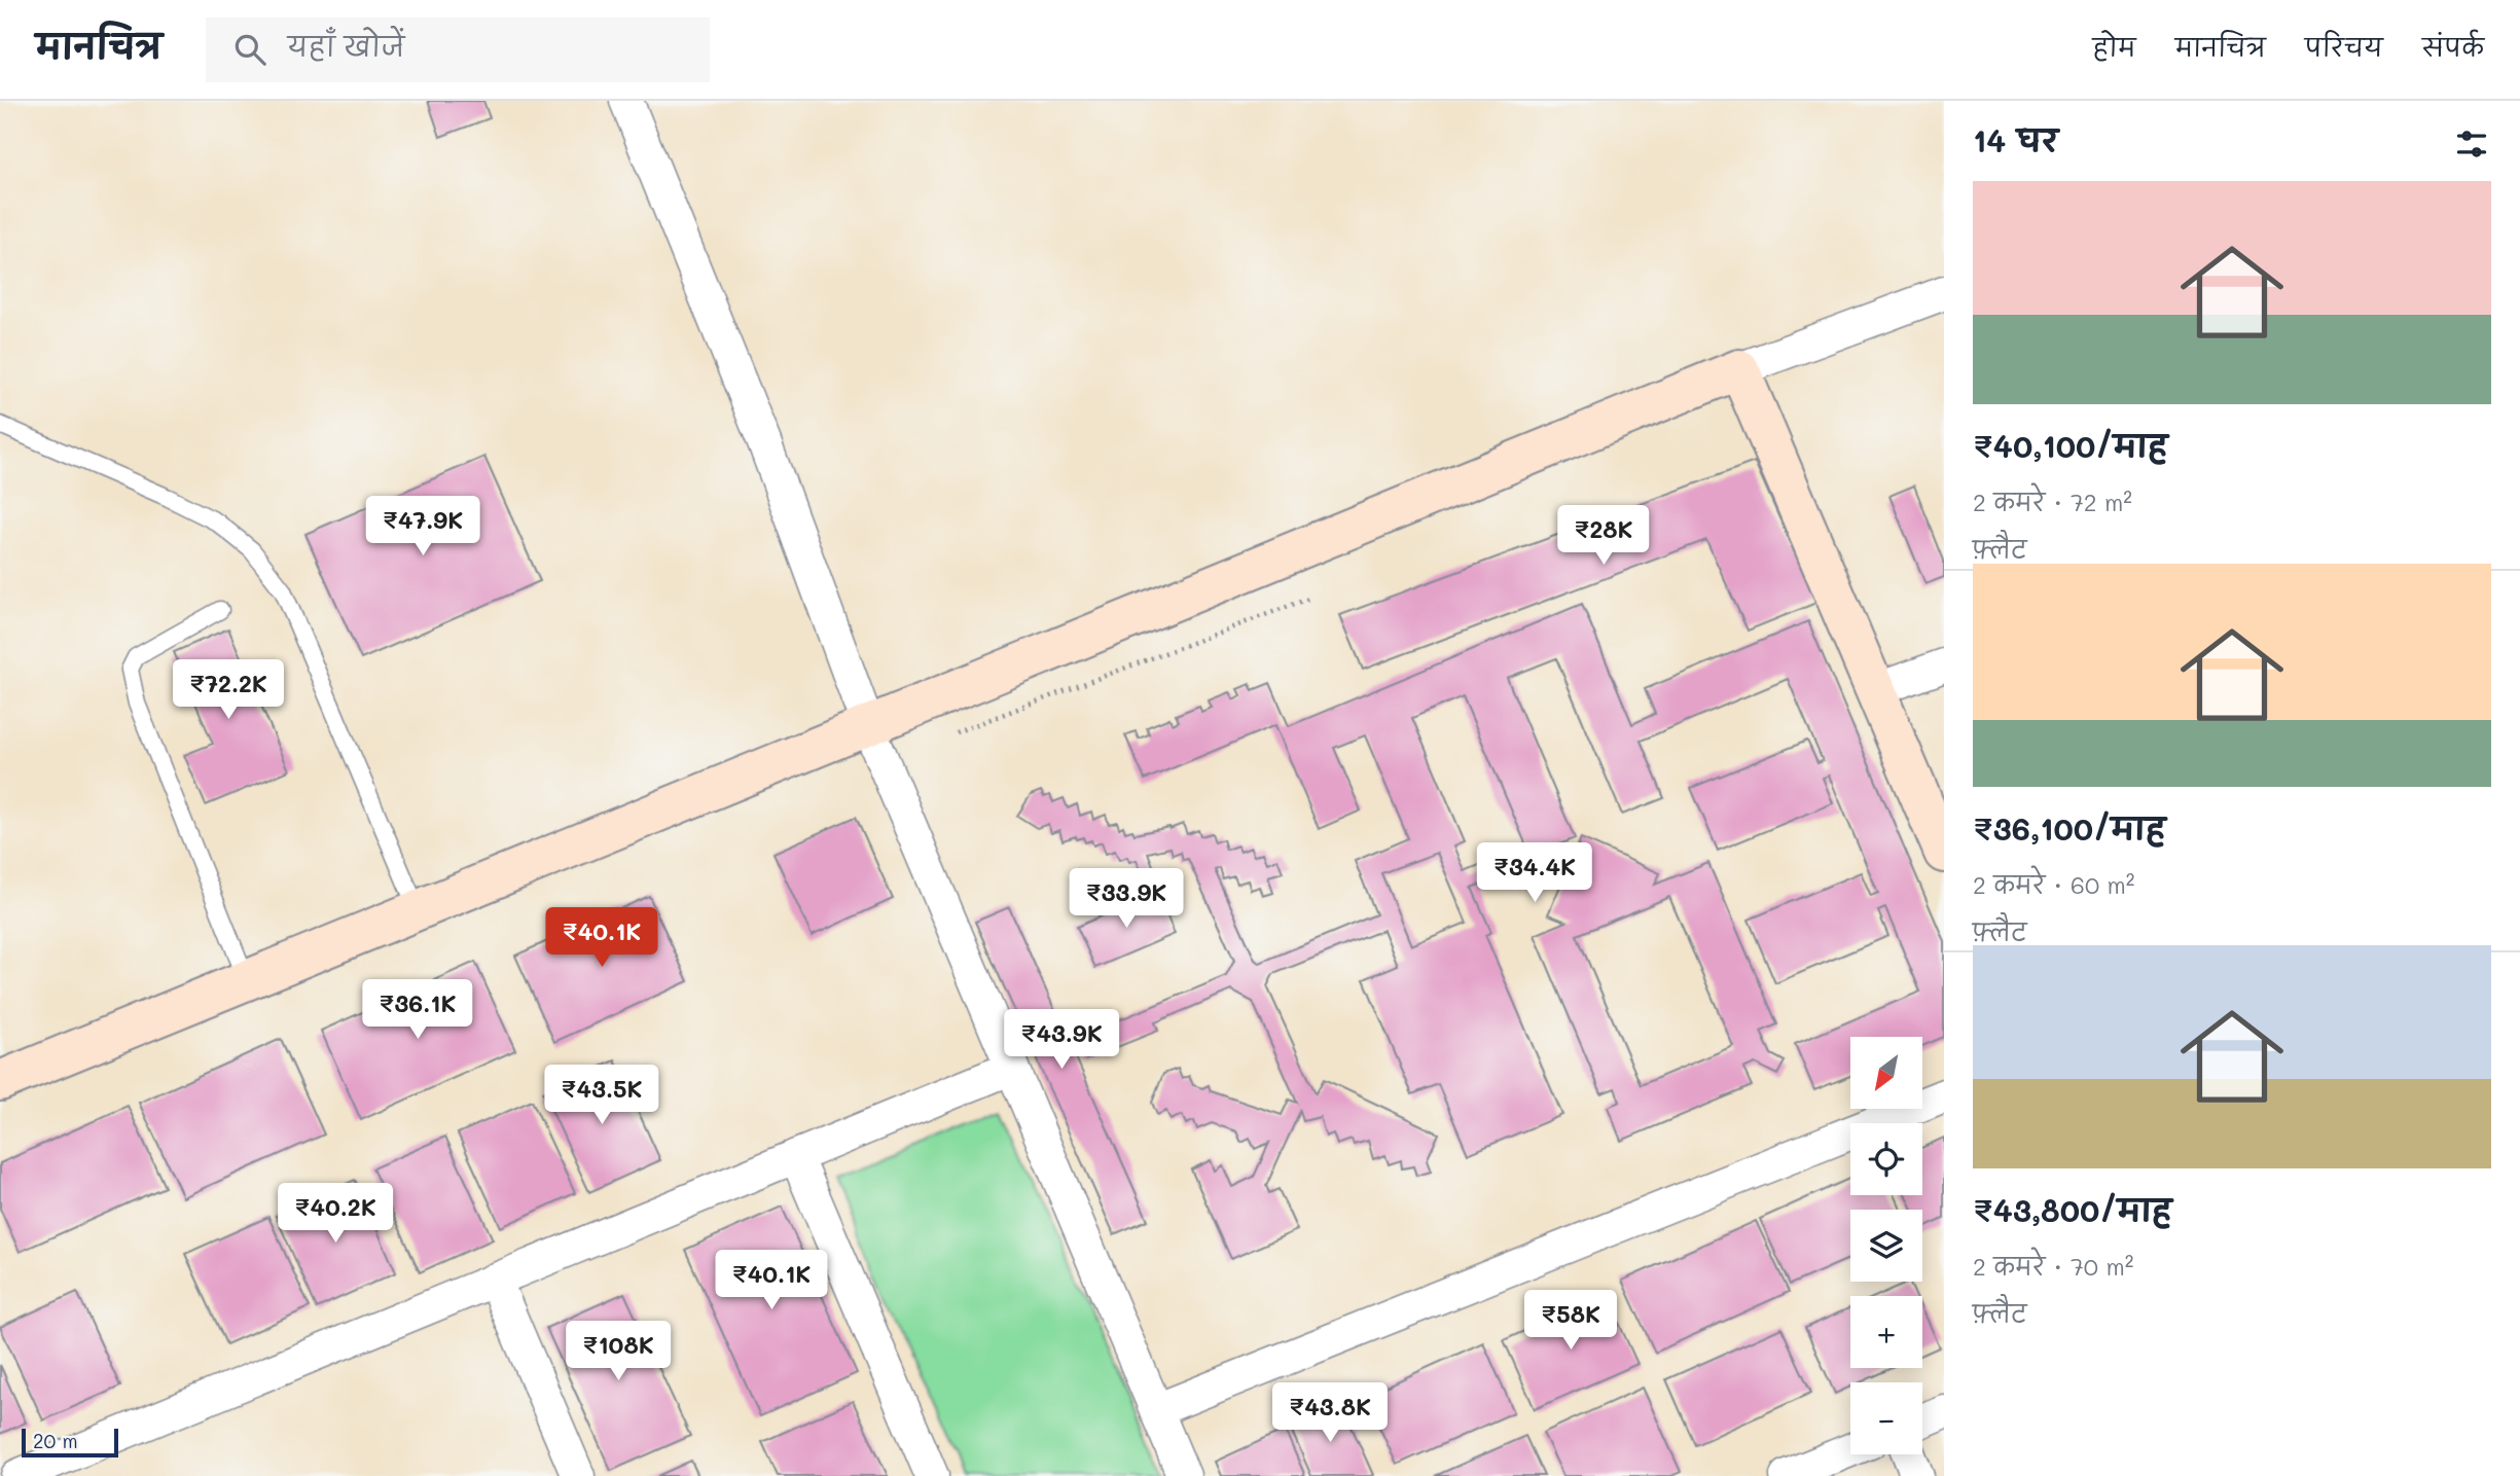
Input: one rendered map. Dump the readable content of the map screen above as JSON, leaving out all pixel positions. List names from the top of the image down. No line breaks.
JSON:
{"scale_bar":"20 m","north":"bottom left","page":{"header":"मानचित्र","search":"यहाँ खोजें","nav":["होम","मानचित्र","परिचय","संपर्क"],"heading":"14 घर","list":[{"name":"₹40,100/माह","note":"2 कमरे · 72 m² · फ़्लैट"},{"name":"₹36,100/माह","note":"2 कमरे · 60 m² · फ़्लैट"},{"name":"₹43,800/माह","note":"2 कमरे · 70 m² · फ़्लैट"}],"price":["₹47.9K","₹28K","₹72.2K","₹34.4K","₹33.9K","₹40.1K","₹36.1K","₹43.9K","₹43.5K","₹40.2K","₹40.1K","₹58K","₹108K","₹43.8K"],"map_buttons":["+","−"],"scale":"20 m"}}
